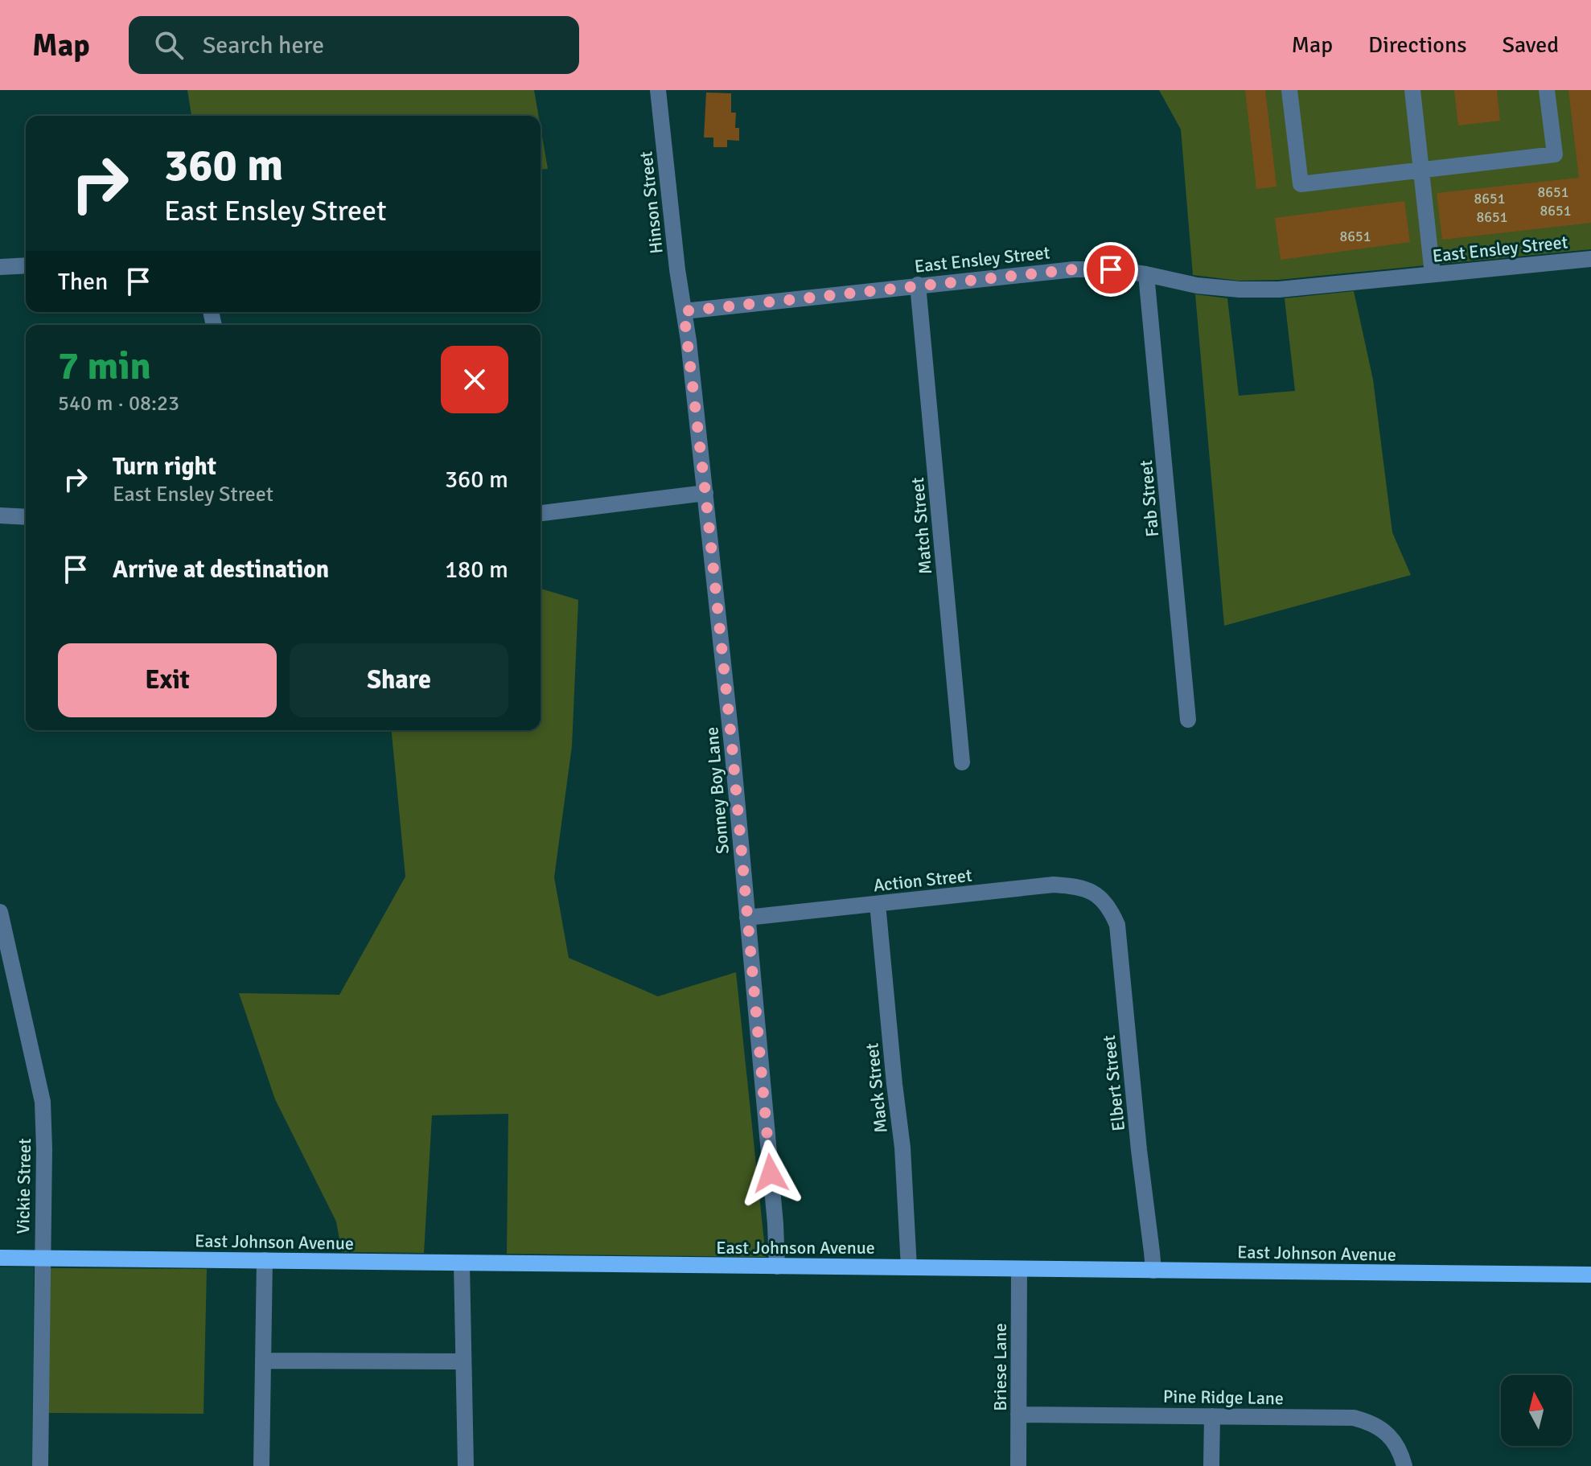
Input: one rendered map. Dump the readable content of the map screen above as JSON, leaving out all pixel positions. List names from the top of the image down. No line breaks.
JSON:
{"streets":{"main road":["East Johnson Avenue"],"street":["Hinson Street","East Ensley Street","Fab Street","Match Street","Sonney Boy Lane","Action Street","Elbert Street","Mack Street","Vickie Street","Briese Lane","Pine Ridge Lane"]},"crossings":[["Hinson Street","East Ensley Street"],["Hinson Street","Sonney Boy Lane"],["East Ensley Street","Fab Street"],["East Ensley Street","Match Street"],["East Ensley Street","Sonney Boy Lane"],["Sonney Boy Lane","Action Street"],["Sonney Boy Lane","East Johnson Avenue"],["Action Street","Elbert Street"],["Action Street","Mack Street"],["Elbert Street","East Johnson Avenue"],["Mack Street","East Johnson Avenue"],["Vickie Street","East Johnson Avenue"],["East Johnson Avenue","Briese Lane"],["Briese Lane","Pine Ridge Lane"]],"house_numbers":["8651","8651","8651","8651","8651"],"north":"top","page":{"header":"Map","search":"Search here","nav":["Map","Directions","Saved"],"turn":["360 m","East Ensley Street"],"then":"Then","heading":["7 min","540 m · 08:23"],"list":[{"name":"Turn right","note":"East Ensley Street","value":"360 m"},{"name":"Arrive at destination","value":"180 m"}],"buttons":["Exit","Share"]}}
